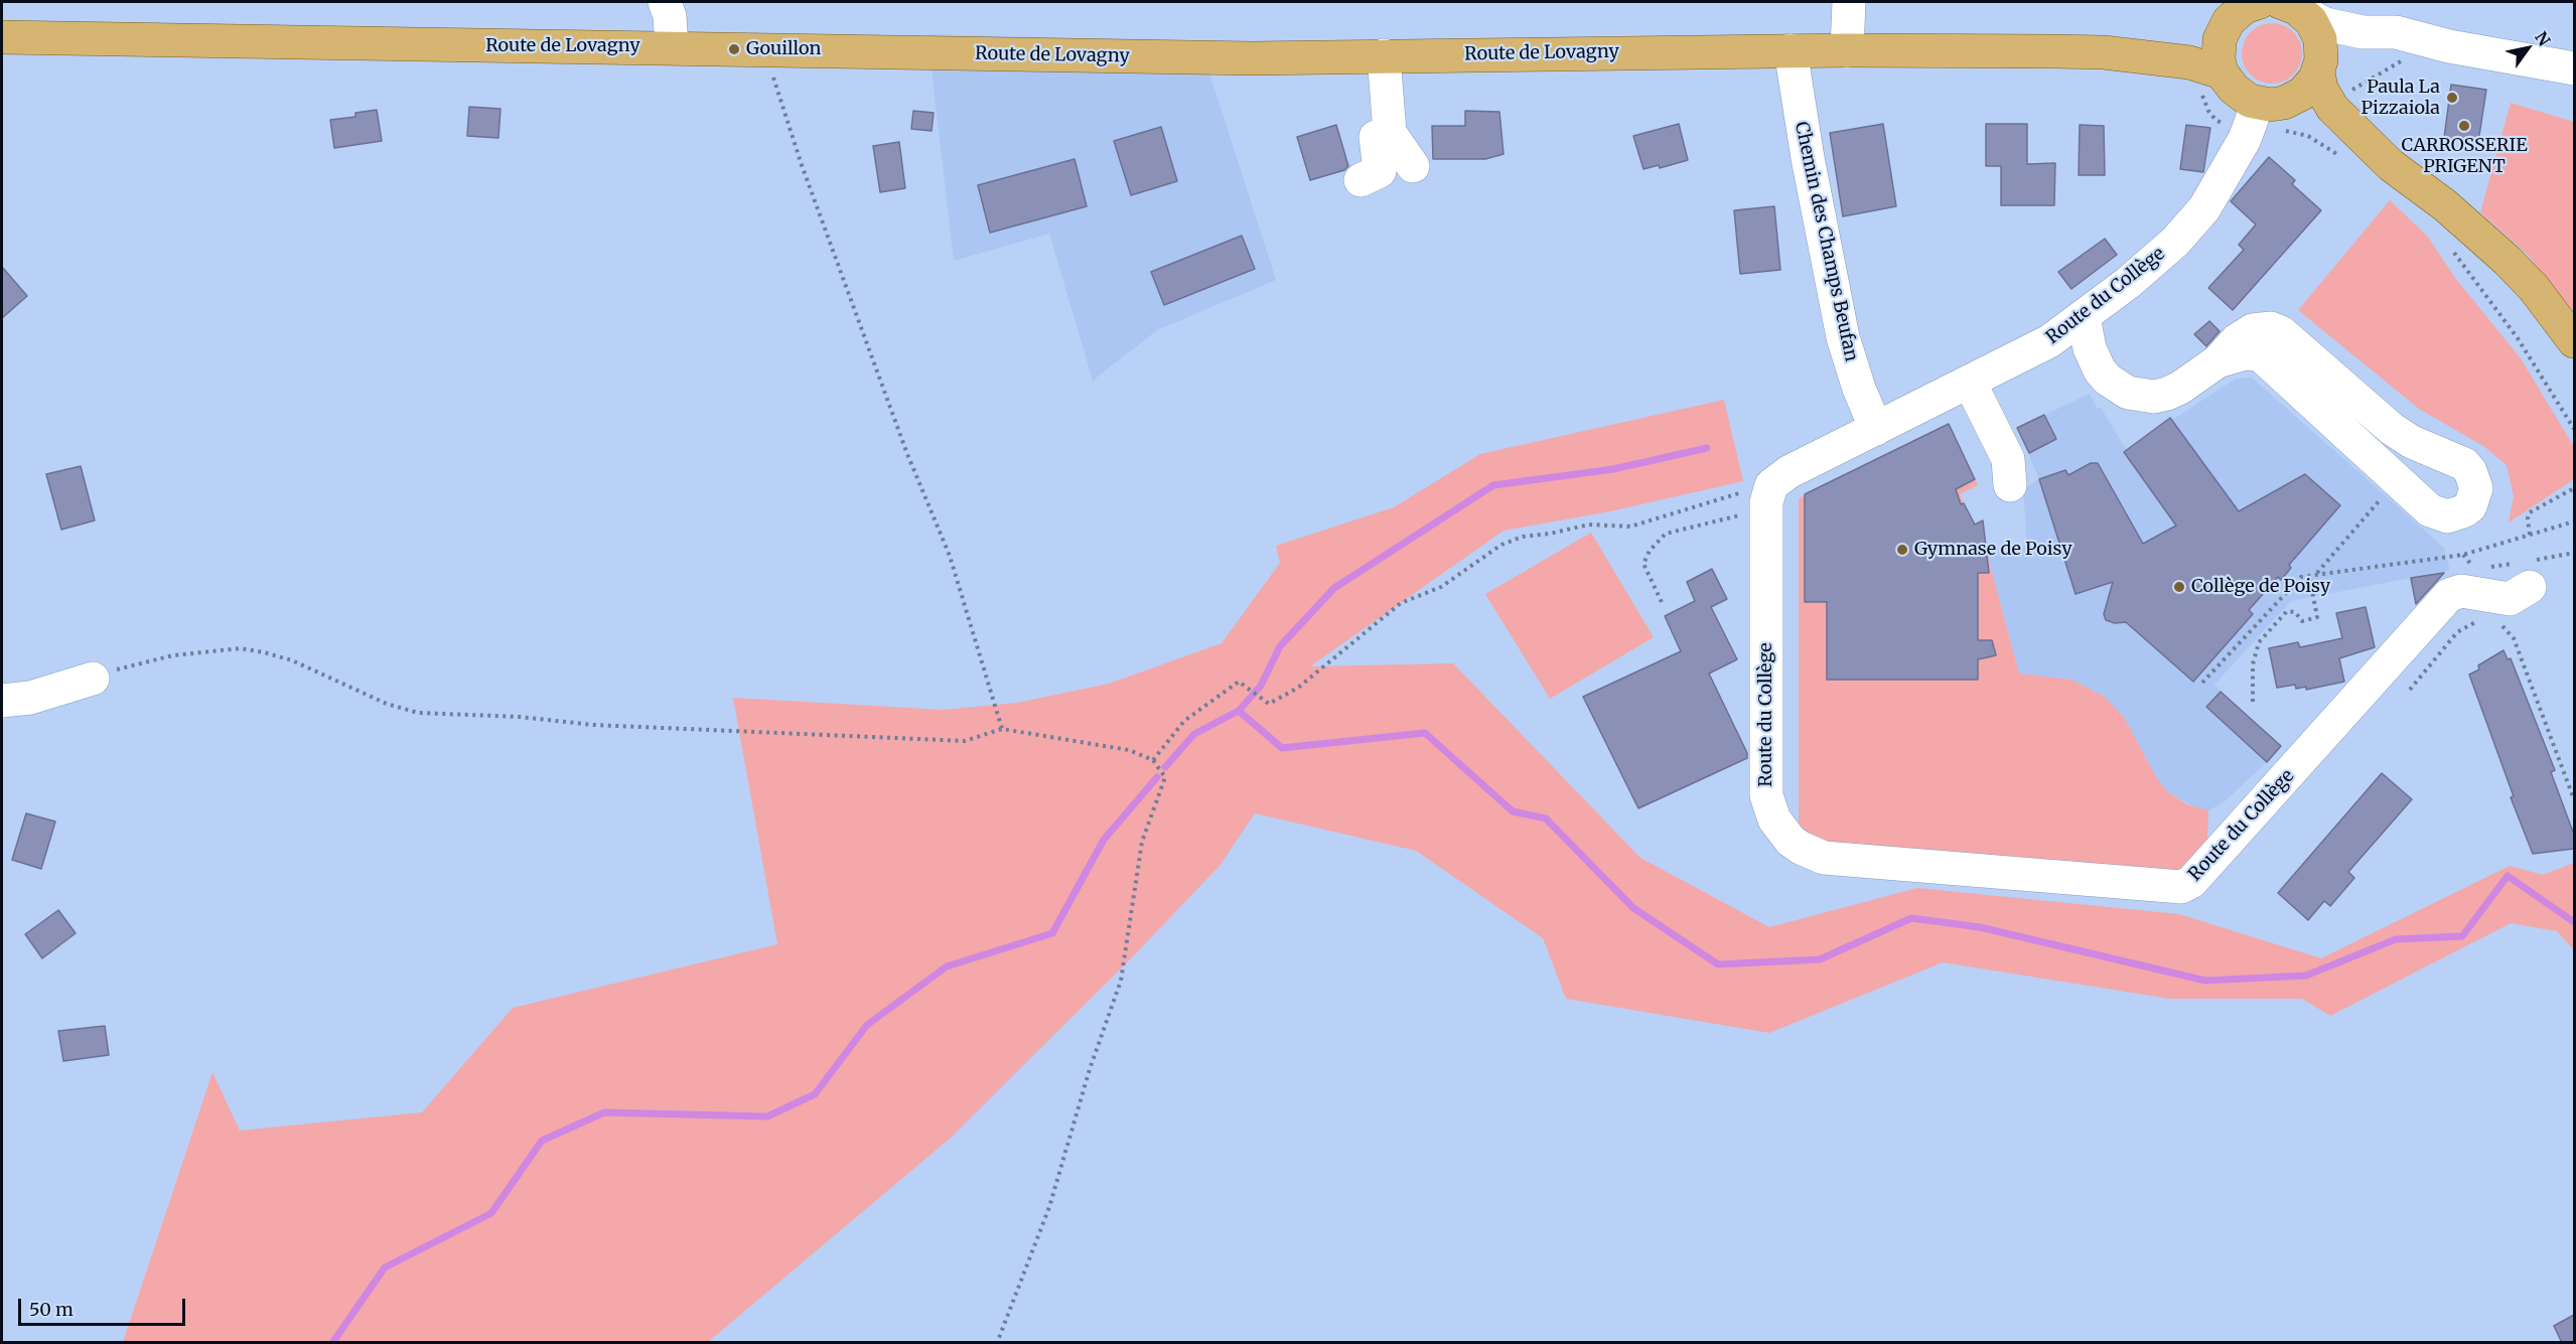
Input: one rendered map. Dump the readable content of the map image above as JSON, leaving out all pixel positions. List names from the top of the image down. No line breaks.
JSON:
{"streets":{"main road":["Route de Lovagny"],"street":["Chemin des Champs Beufan","Route du Collège"]},"crossings":[["Route de Lovagny","Chemin des Champs Beufan"],["Chemin des Champs Beufan","Route du Collège"]],"places":["Gouillon","Paula La Pizzaiola","CARROSSERIE PRIGENT","Gymnase de Poisy","Collège de Poisy"],"scale_bar":"50 m","north":"top right"}
